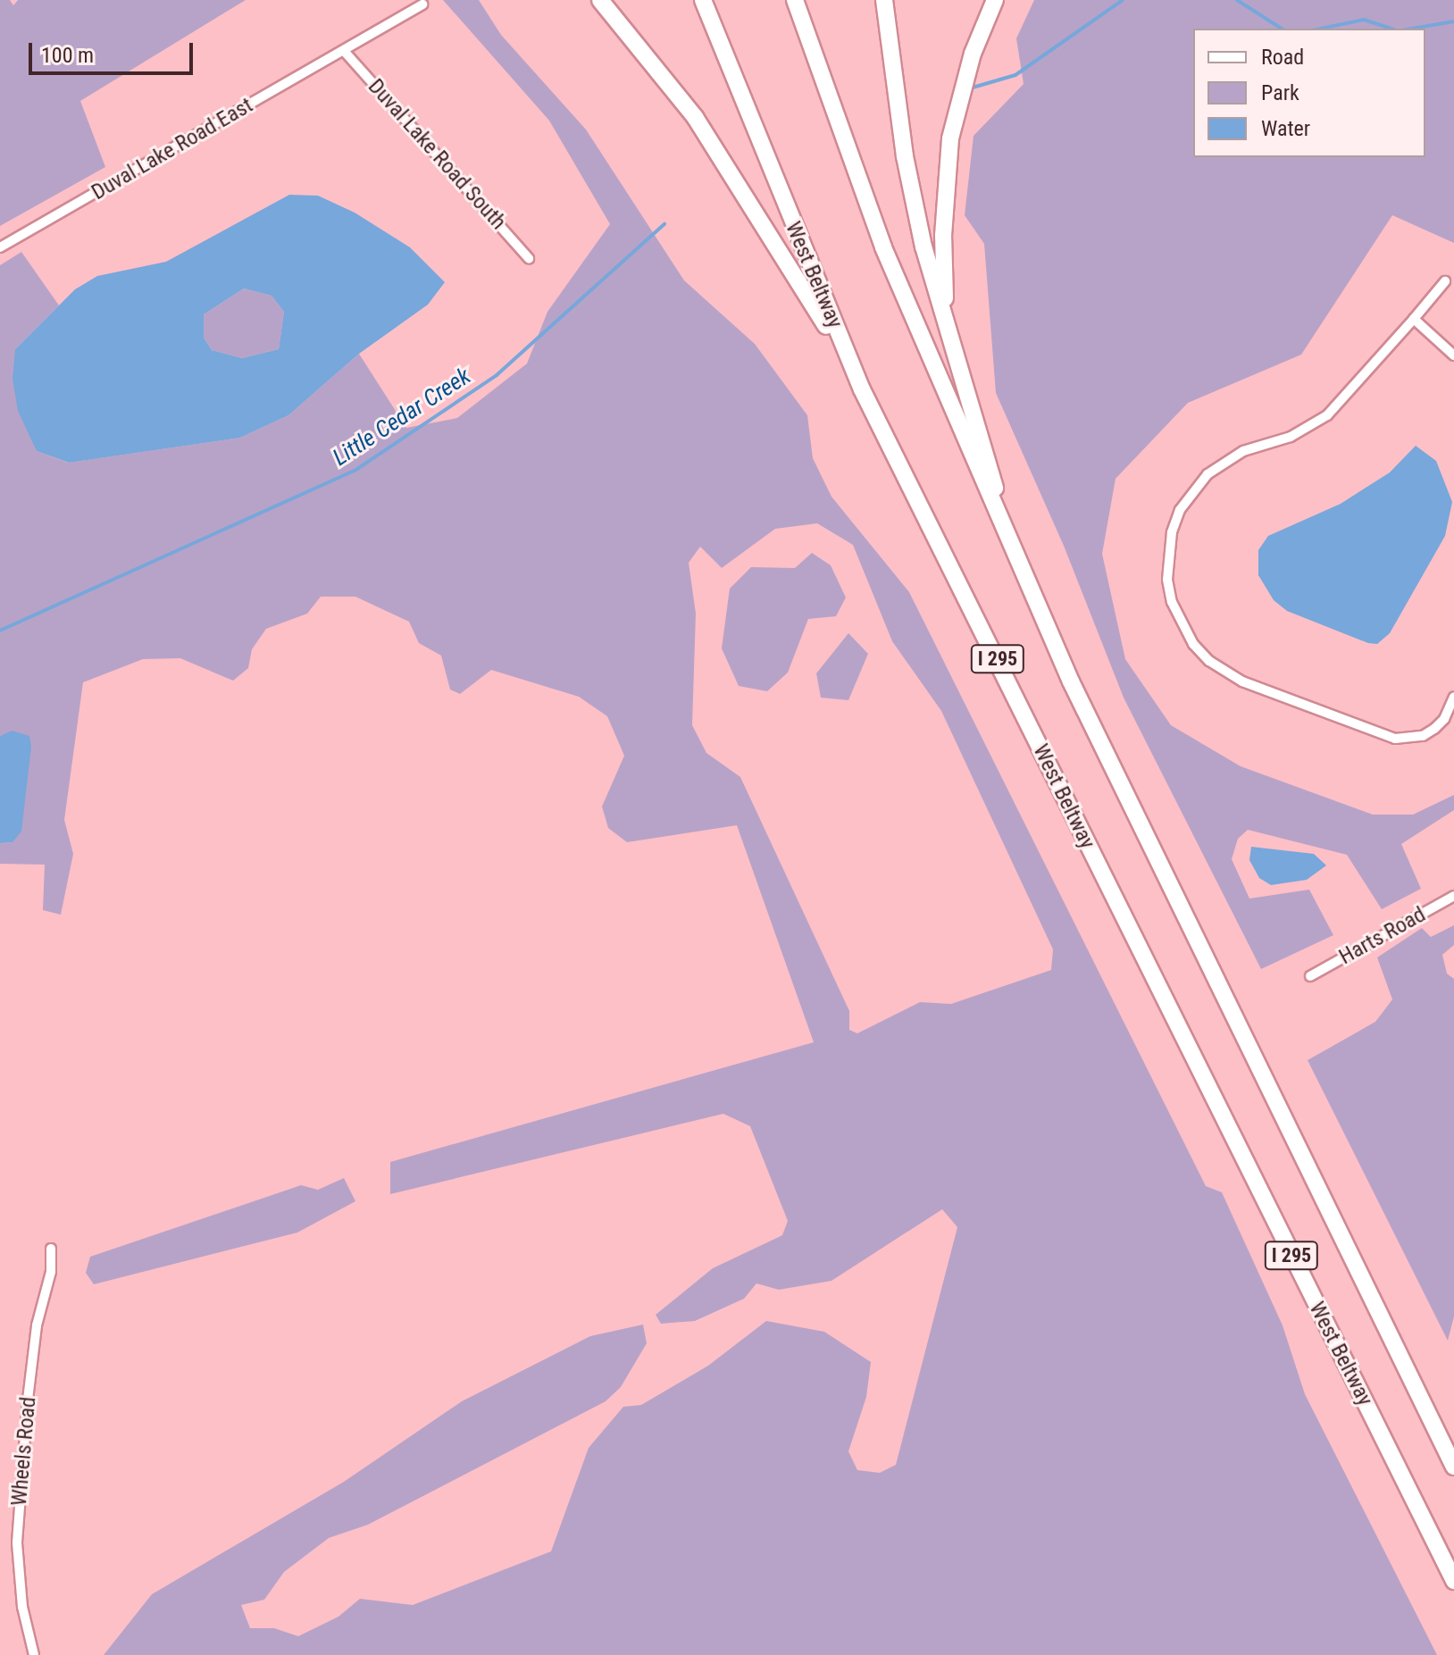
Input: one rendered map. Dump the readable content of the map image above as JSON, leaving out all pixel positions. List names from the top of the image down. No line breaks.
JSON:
{"streets":{"highway":["West Beltway","I 295"],"street":["Duval Lake Road East","Duval Lake Road South","Harts Road","Wheels Road"]},"crossings":[["Duval Lake Road East","Duval Lake Road South"]],"water":["Little Cedar Creek"],"legend":["Road","Park","Water"],"scale_bar":"100 m"}
